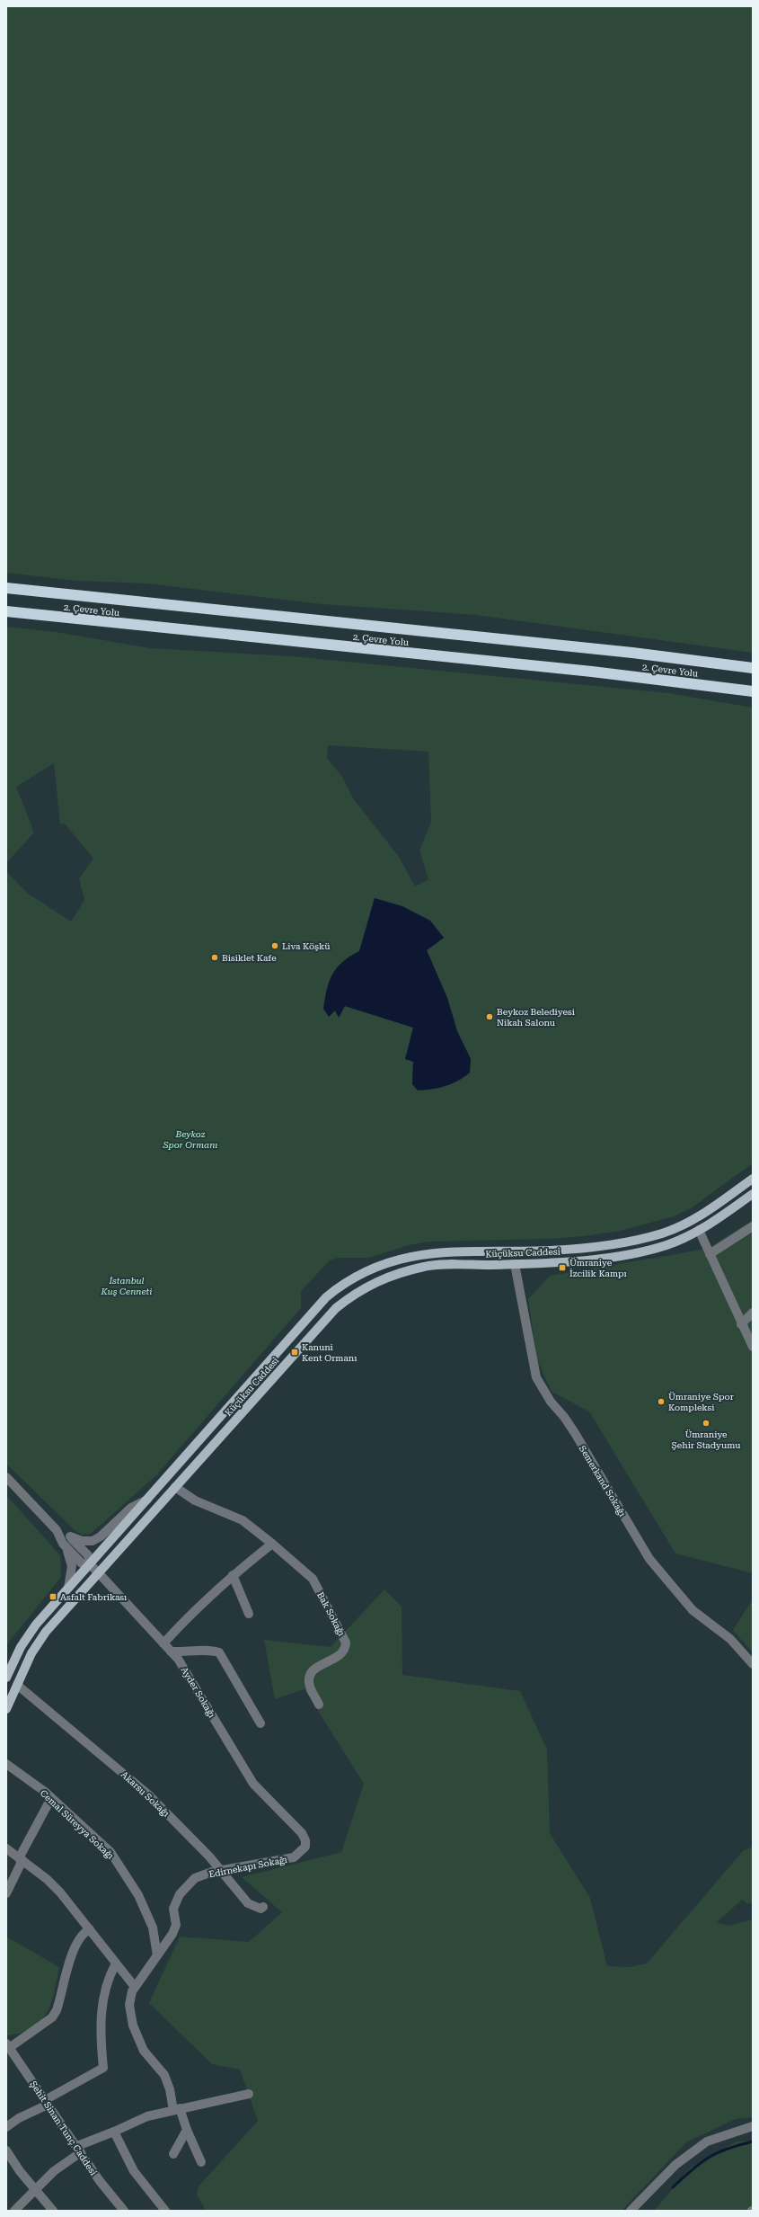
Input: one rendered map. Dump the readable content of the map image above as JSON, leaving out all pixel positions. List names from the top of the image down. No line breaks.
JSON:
{"streets":{"highway":["2. Çevre Yolu"],"main road":["Küçüksu Caddesi"],"street":["Semerkand Sokağı","Bak Sokağı","Ayder Sokağı","Akarsu Sokağı","Cemal Süreyya Sokağı","Edirnekapı Sokağı","Şehit Sinan Tunç Caddesi"]},"crossings":[["Küçüksu Caddesi","Semerkand Sokağı"],["Küçüksu Caddesi","Bak Sokağı"],["Küçüksu Caddesi","Ayder Sokağı"],["Küçüksu Caddesi","Akarsu Sokağı"],["Ayder Sokağı","Edirnekapı Sokağı"],["Akarsu Sokağı","Edirnekapı Sokağı"],["Cemal Süreyya Sokağı","Edirnekapı Sokağı"]],"parks":["Beykoz Spor Ormanı","İstanbul Kuş Cenneti"],"places":{"other":["Liva Köşkü","Bisiklet Kafe","Beykoz Belediyesi Nikah Salonu","Ümraniye Spor Kompleksi","Ümraniye Şehir Stadyumu"],"transit":["Ümraniye İzcilik Kampı","Kanuni Kent Ormanı","Asfalt Fabrikası"]}}
